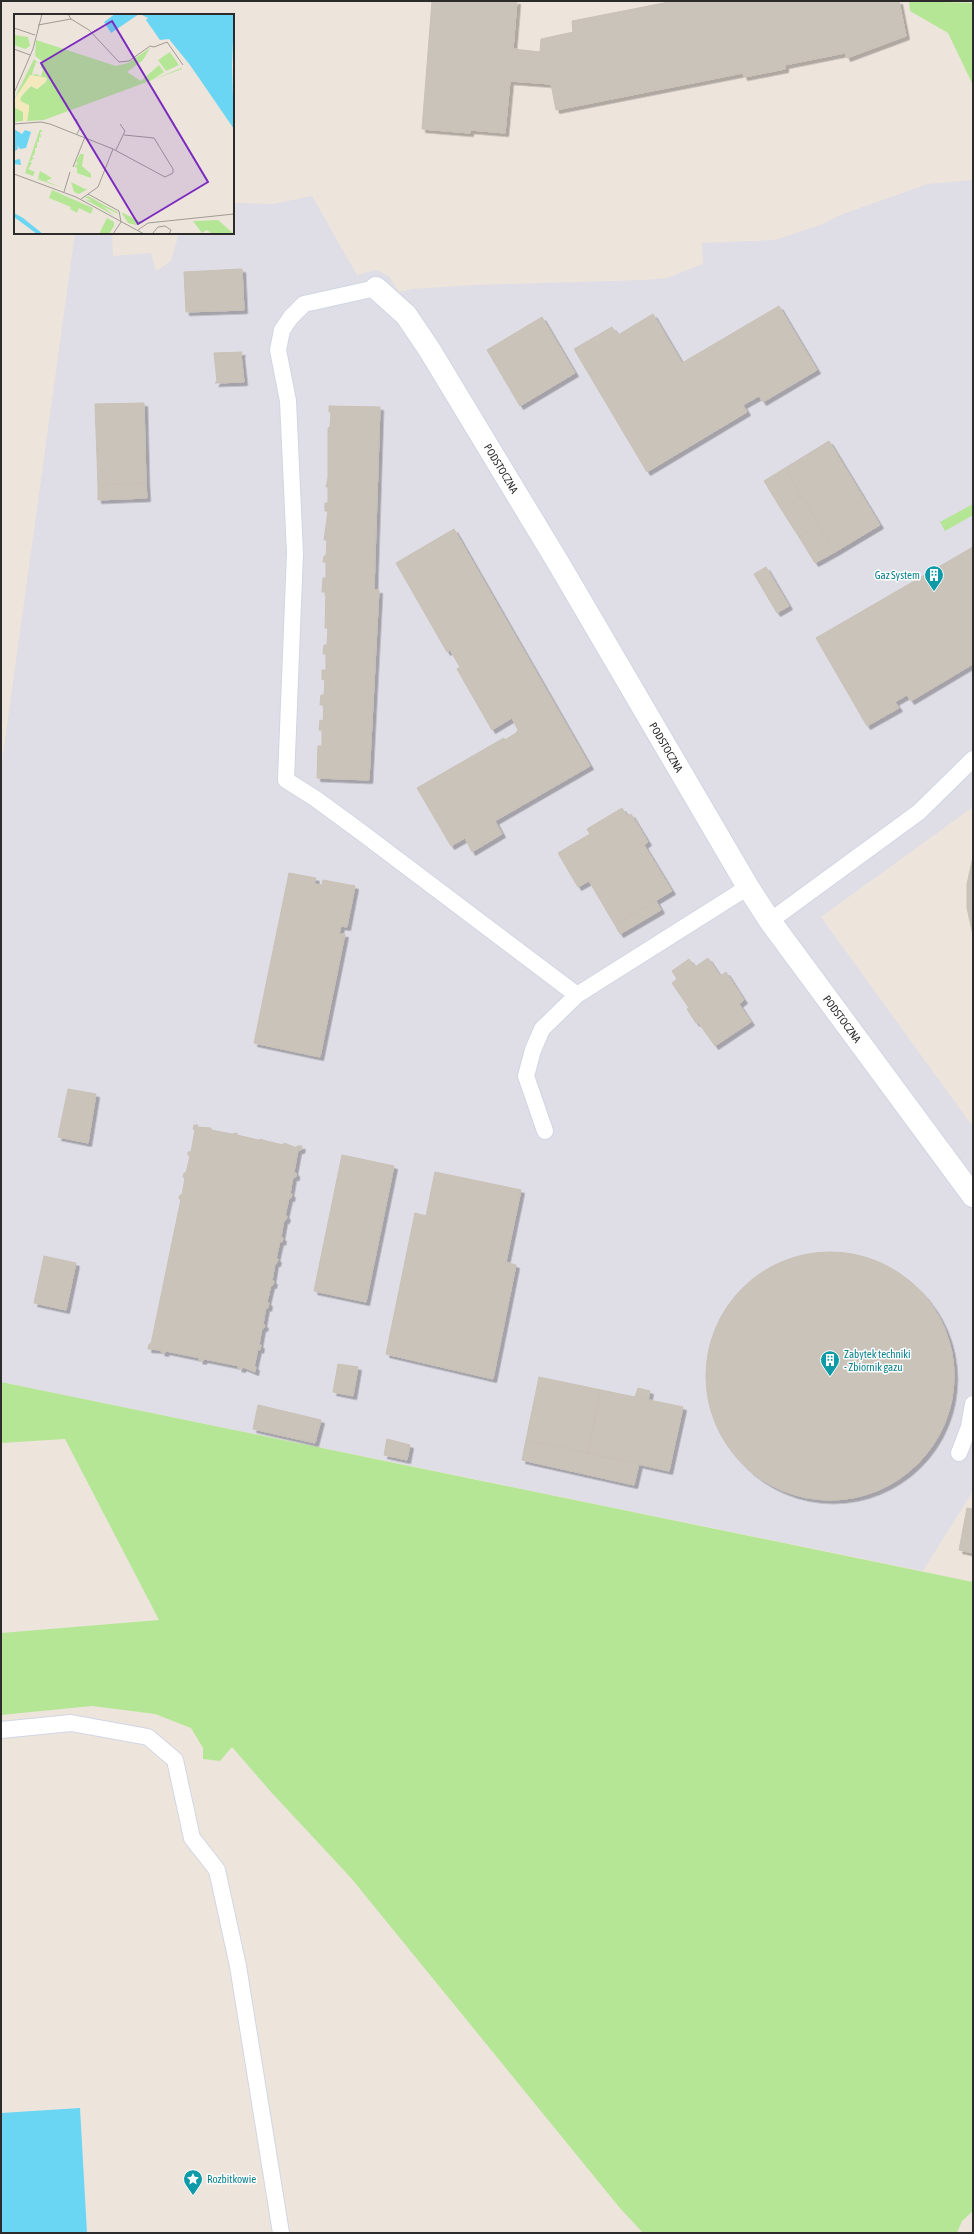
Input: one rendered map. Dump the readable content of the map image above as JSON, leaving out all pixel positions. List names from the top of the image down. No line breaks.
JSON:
{"streets":{"street":["PODSTOCZNA"]},"places":{"building":["Gaz System","Zabytek techniki - Zbiornik gazu"],"place":["Rozbitkowie"]}}
